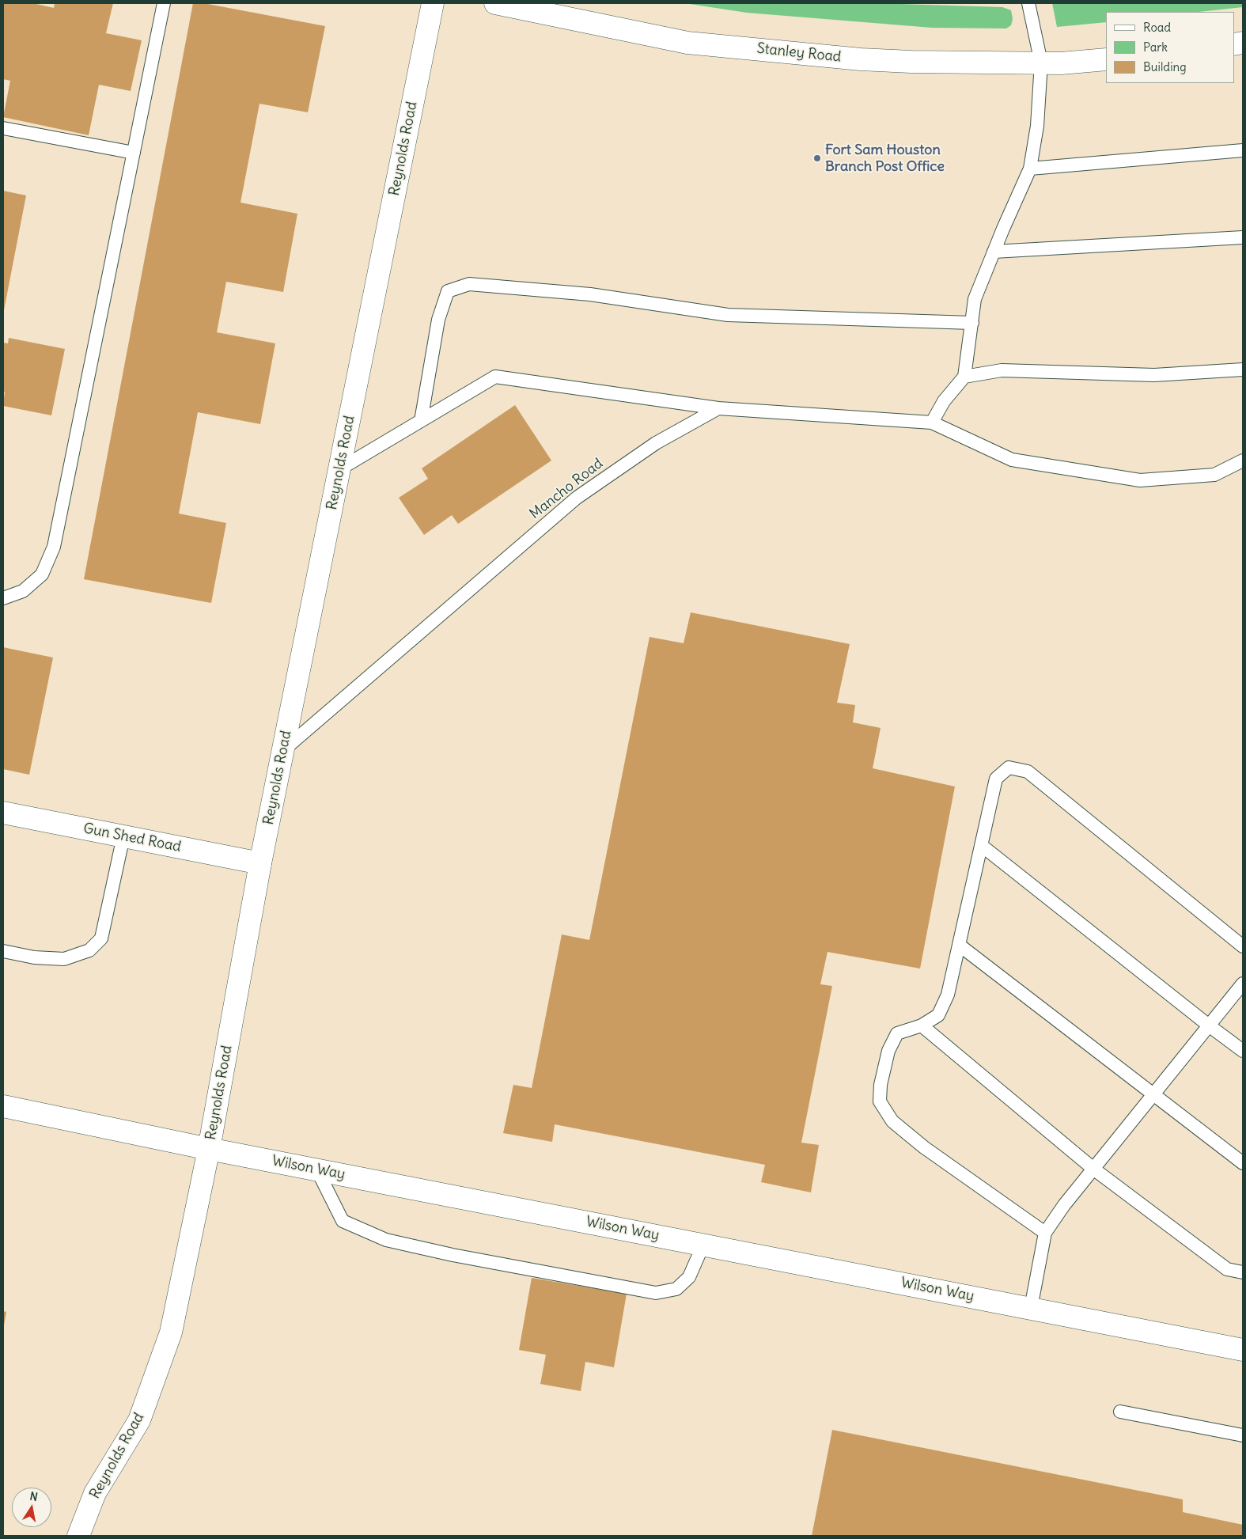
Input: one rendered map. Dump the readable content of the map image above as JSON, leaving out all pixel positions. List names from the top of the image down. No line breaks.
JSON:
{"streets":{"street":["Stanley Road","Reynolds Road","Gun Shed Road","Wilson Way"],"lane":["Mancho Road"]},"crossings":[["Reynolds Road","Mancho Road"],["Reynolds Road","Gun Shed Road"],["Reynolds Road","Wilson Way"]],"places":["Fort Sam Houston Branch Post Office"],"legend":["Road","Park","Building"],"north":"top"}
